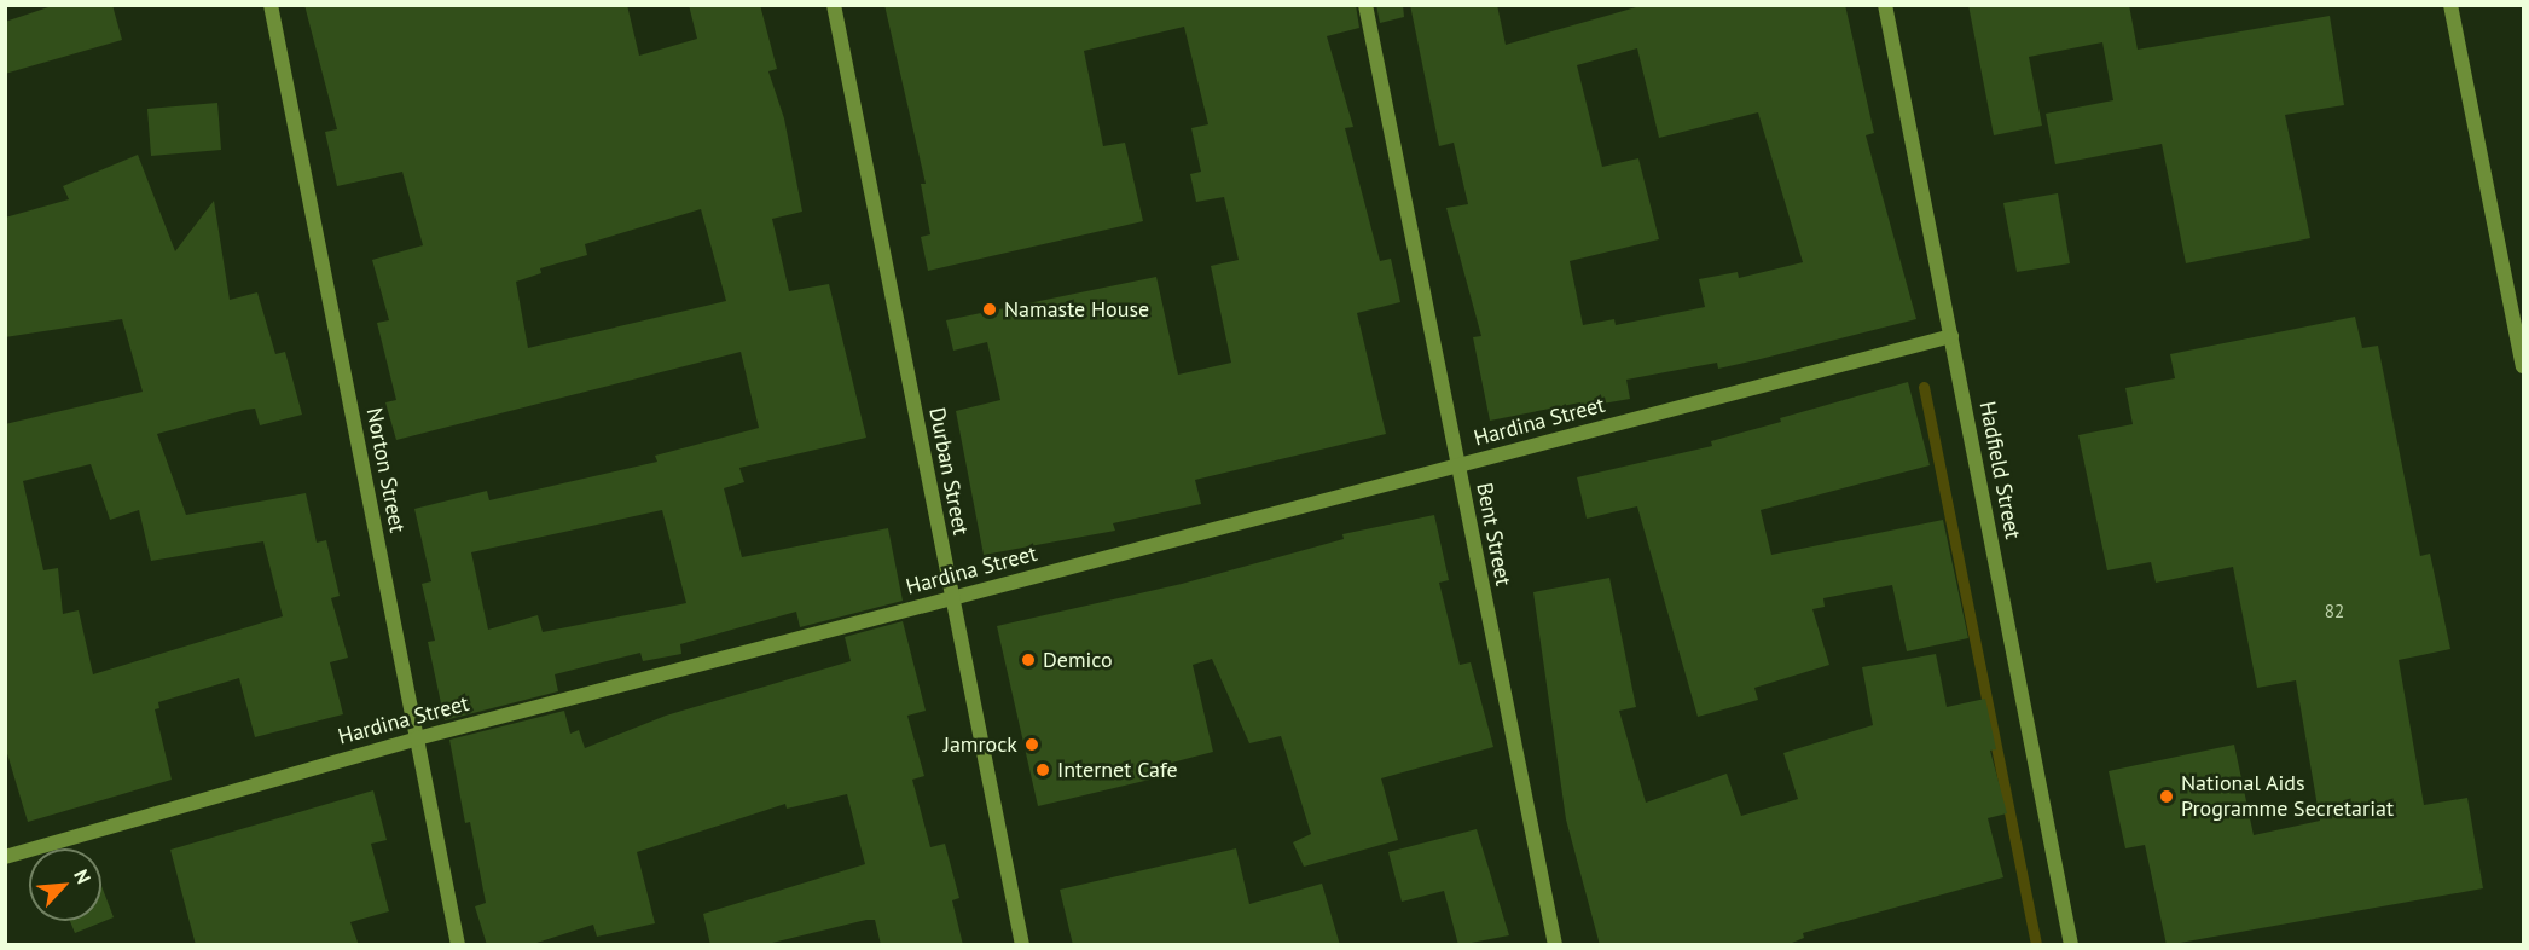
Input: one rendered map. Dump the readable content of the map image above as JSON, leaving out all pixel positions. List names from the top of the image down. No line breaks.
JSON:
{"streets":{"street":["Hardina Street","Norton Street","Hadfield Street","Durban Street","Bent Street"]},"crossings":[["Hardina Street","Norton Street"],["Hardina Street","Hadfield Street"],["Hardina Street","Durban Street"],["Hardina Street","Bent Street"]],"places":["Namaste House","Demico","Jamrock","Internet Cafe","National Aids Programme Secretariat"],"house_numbers":["82"],"north":"top right"}
